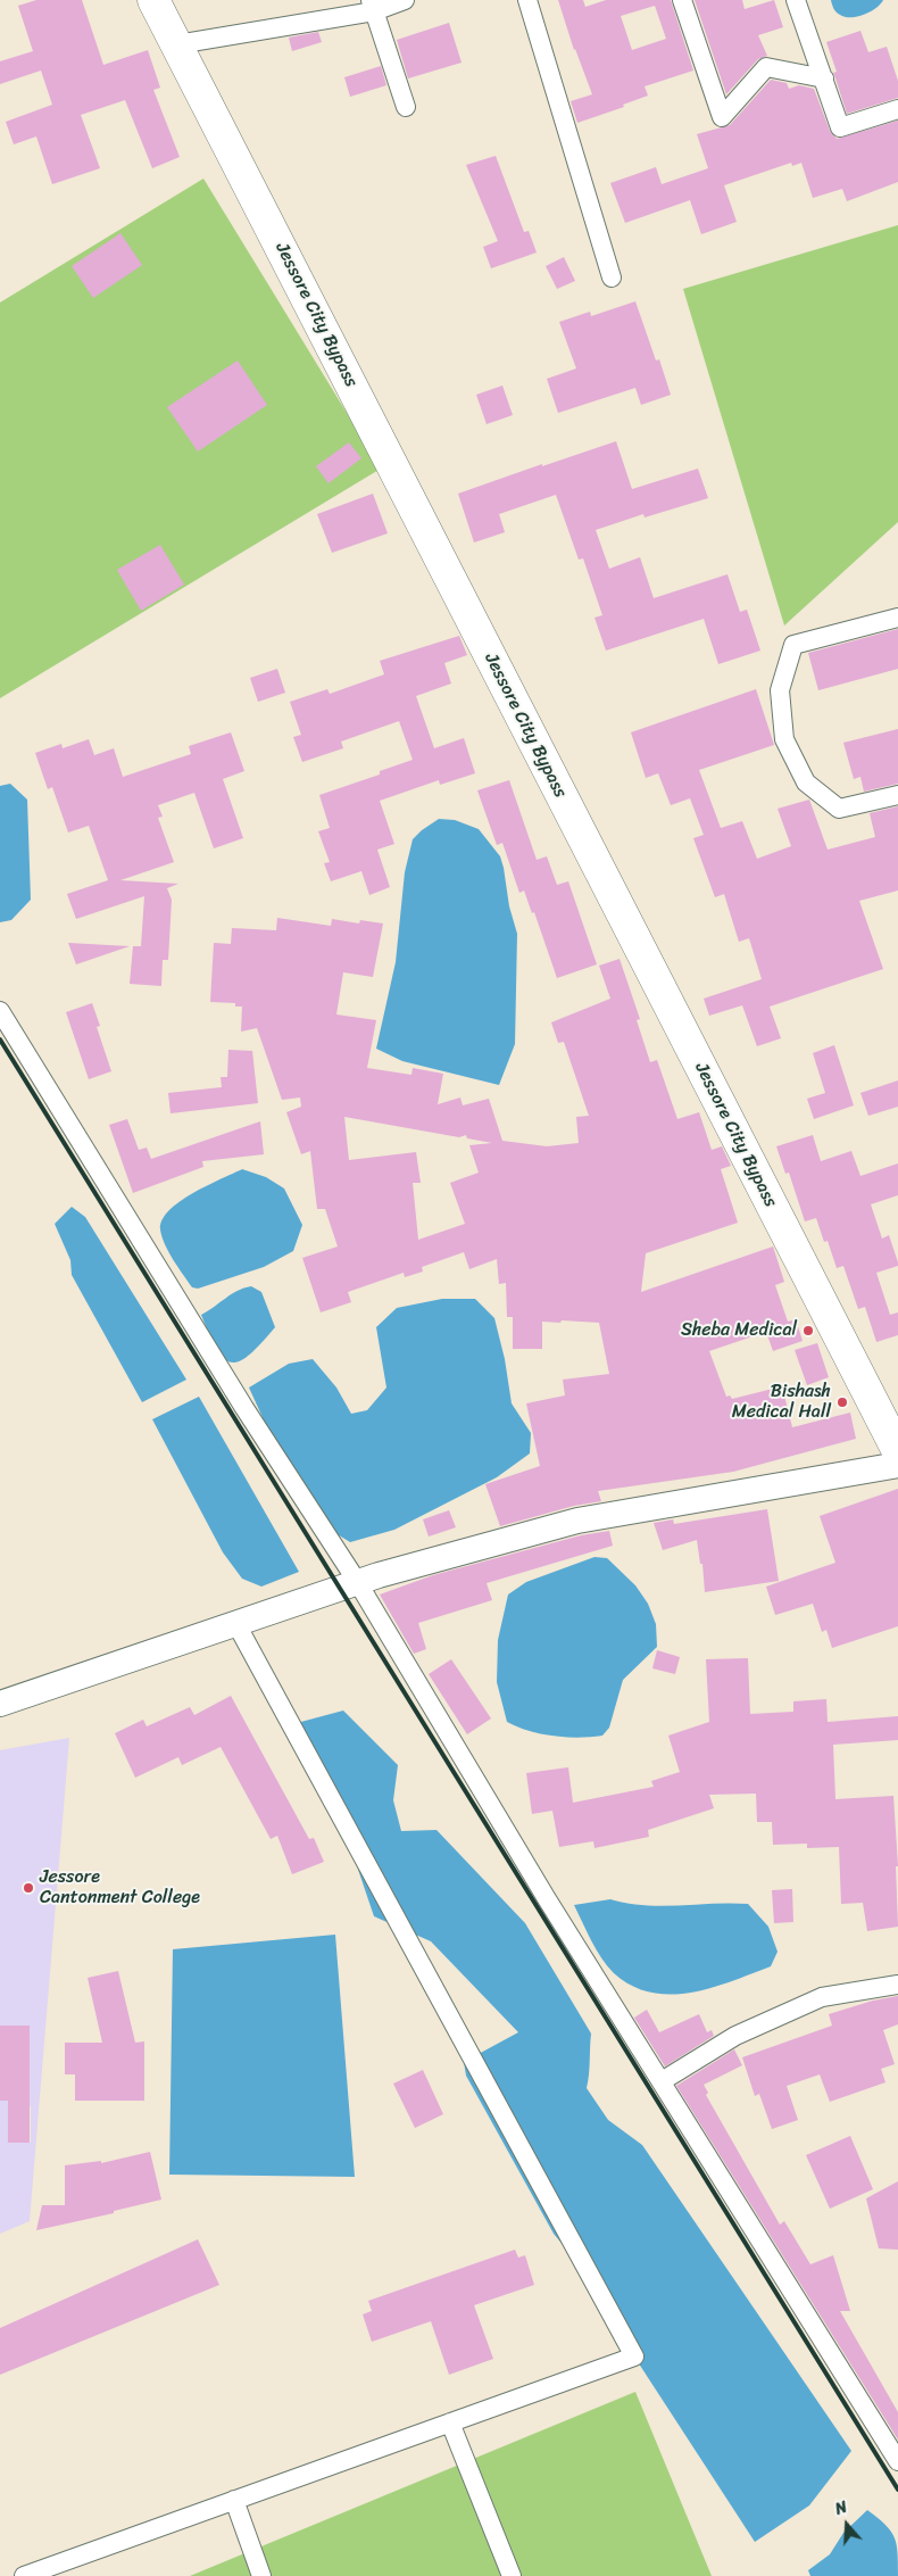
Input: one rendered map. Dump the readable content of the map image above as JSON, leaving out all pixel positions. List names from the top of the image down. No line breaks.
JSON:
{"streets":{"highway":["Jessore City Bypass"]},"places":["Sheba Medical","Bishash Medical Hall","Jessore Cantonment College"],"north":"top"}
